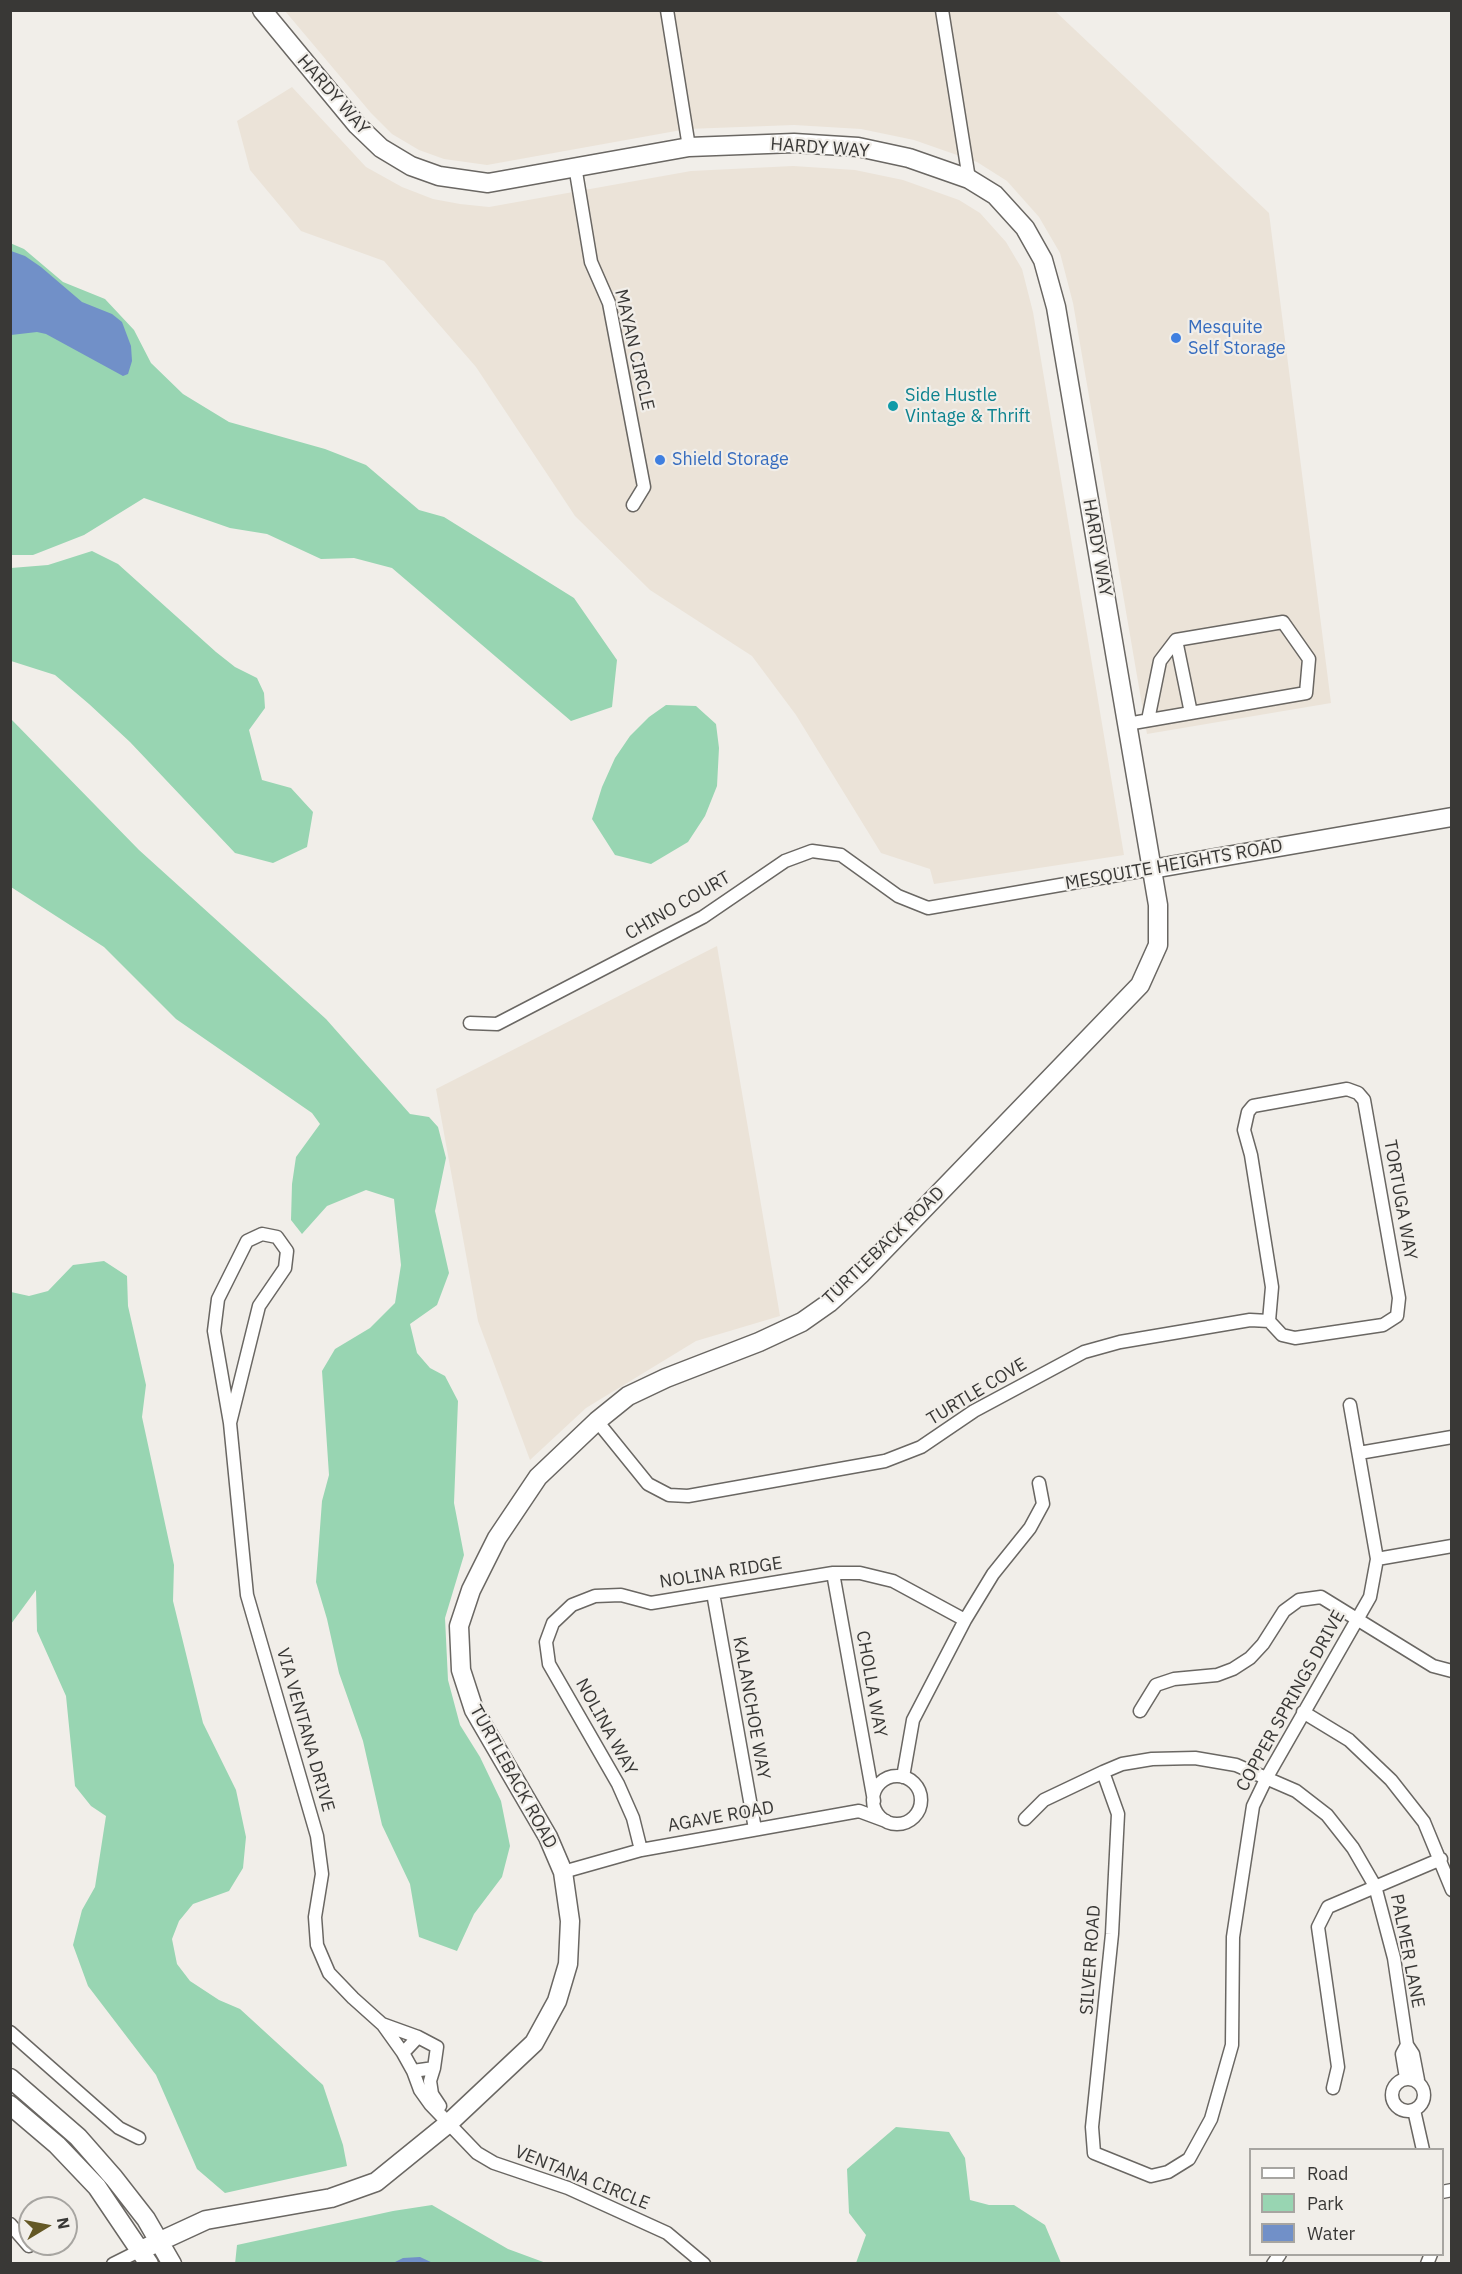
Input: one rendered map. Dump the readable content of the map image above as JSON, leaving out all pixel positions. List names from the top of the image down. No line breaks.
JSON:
{"streets":{"main road":["HARDY WAY","MESQUITE HEIGHTS ROAD","TURTLEBACK ROAD"],"street":["MAYAN CIRCLE","CHINO COURT","TORTUGA WAY","TURTLE COVE","NOLINA RIDGE","CHOLLA WAY","COPPER SPRINGS DRIVE","KALANCHOE WAY","NOLINA WAY","VIA VENTANA DRIVE","AGAVE ROAD","PALMER LANE","SILVER ROAD","VENTANA CIRCLE"]},"crossings":[["HARDY WAY","MAYAN CIRCLE"],["HARDY WAY","MESQUITE HEIGHTS ROAD"],["HARDY WAY","TURTLEBACK ROAD"],["MESQUITE HEIGHTS ROAD","CHINO COURT"],["MESQUITE HEIGHTS ROAD","TURTLEBACK ROAD"],["TORTUGA WAY","TURTLE COVE"],["TURTLEBACK ROAD","TURTLE COVE"],["TURTLEBACK ROAD","AGAVE ROAD"],["TURTLEBACK ROAD","VENTANA CIRCLE"],["NOLINA RIDGE","CHOLLA WAY"],["NOLINA RIDGE","KALANCHOE WAY"],["NOLINA RIDGE","NOLINA WAY"],["CHOLLA WAY","AGAVE ROAD"],["COPPER SPRINGS DRIVE","PALMER LANE"],["COPPER SPRINGS DRIVE","SILVER ROAD"],["KALANCHOE WAY","AGAVE ROAD"],["NOLINA WAY","AGAVE ROAD"],["PALMER LANE","SILVER ROAD"]],"places":["Mesquite Self Storage","Side Hustle Vintage & Thrift","Shield Storage"],"legend":["Road","Park","Water"],"north":"right"}
